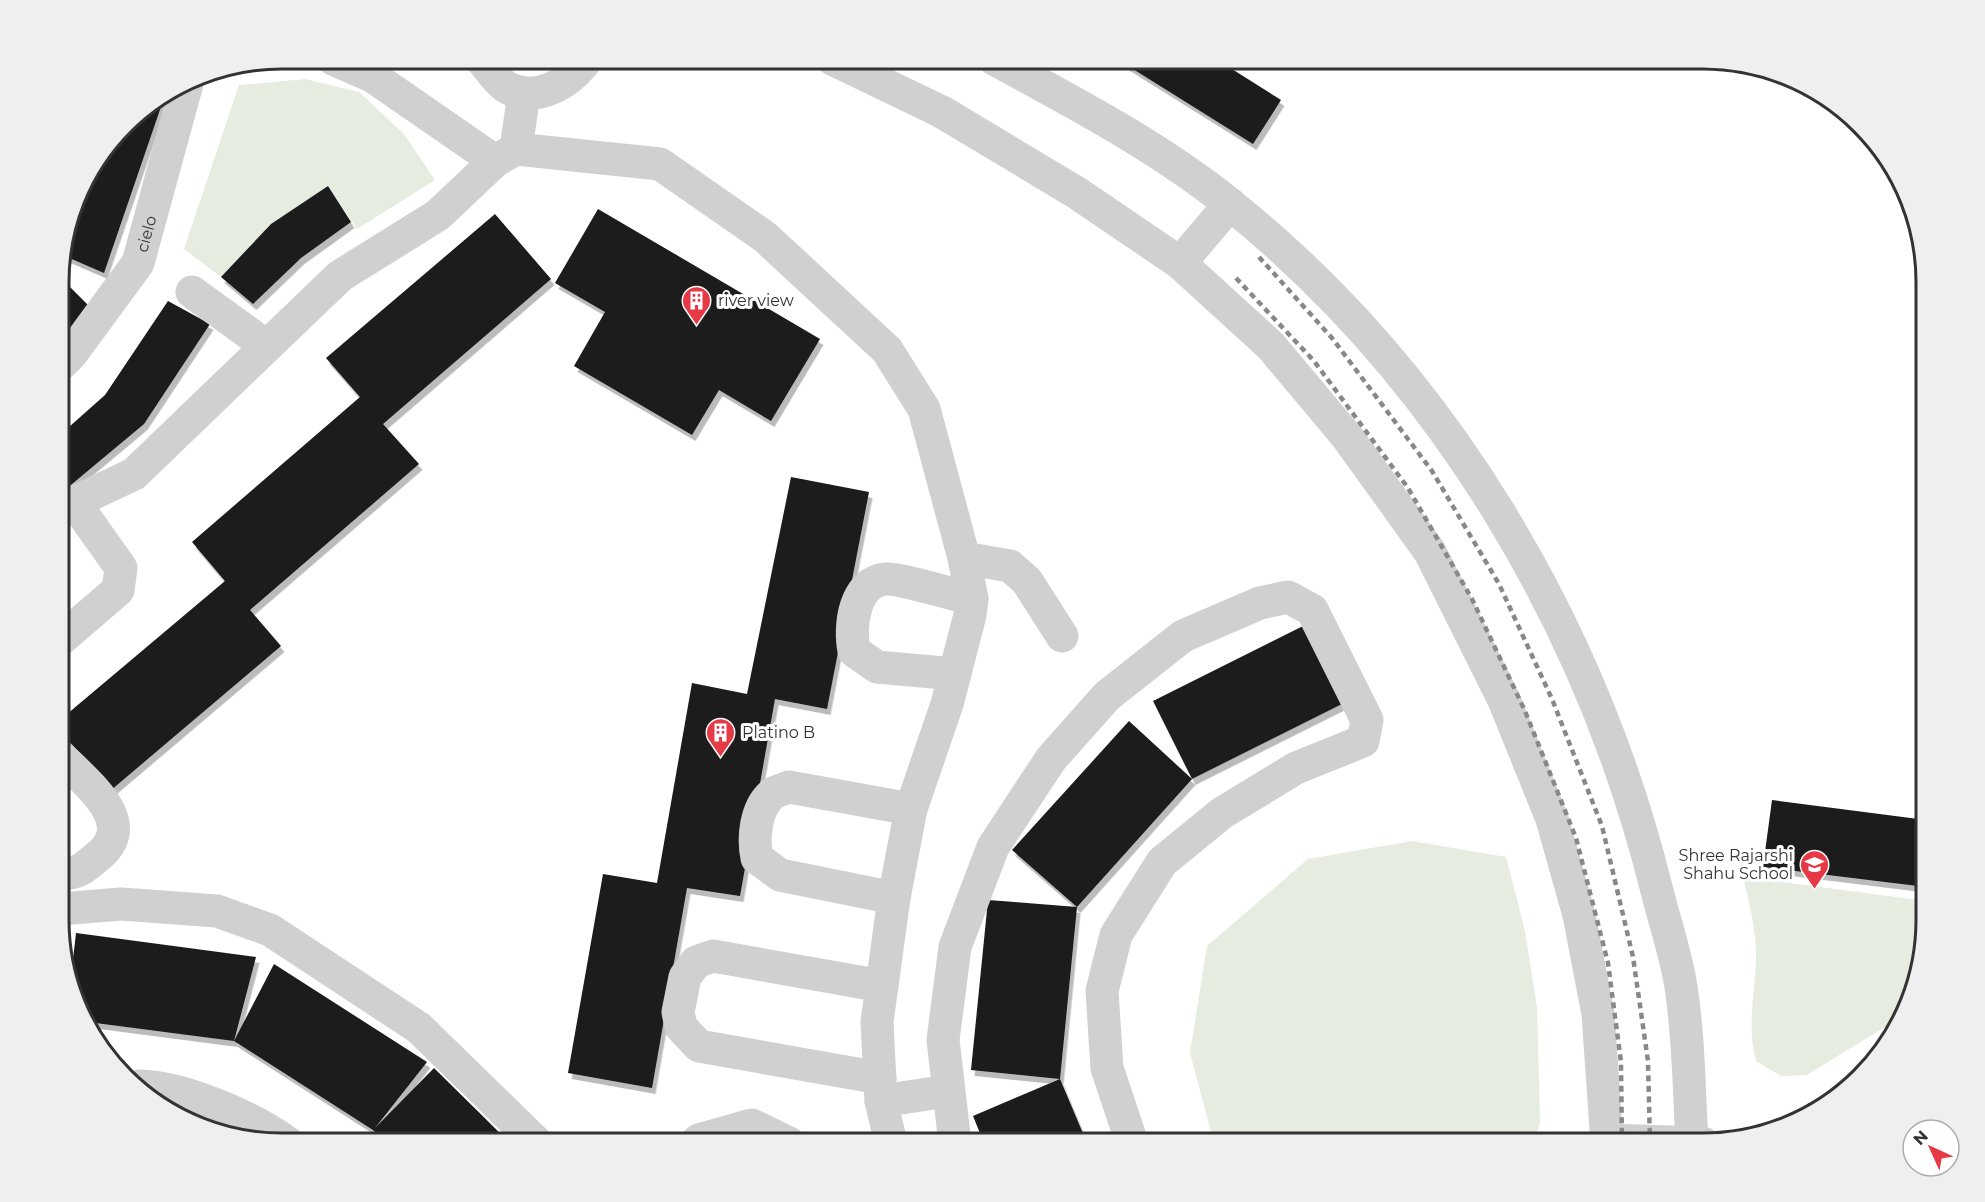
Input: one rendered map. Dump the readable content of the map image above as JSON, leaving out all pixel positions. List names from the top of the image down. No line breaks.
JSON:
{"streets":{"street":["cielo"]},"places":{"building":["river view","Platino B"],"school or university":["Shree Rajarshi Shahu School"]},"north":"top left"}
